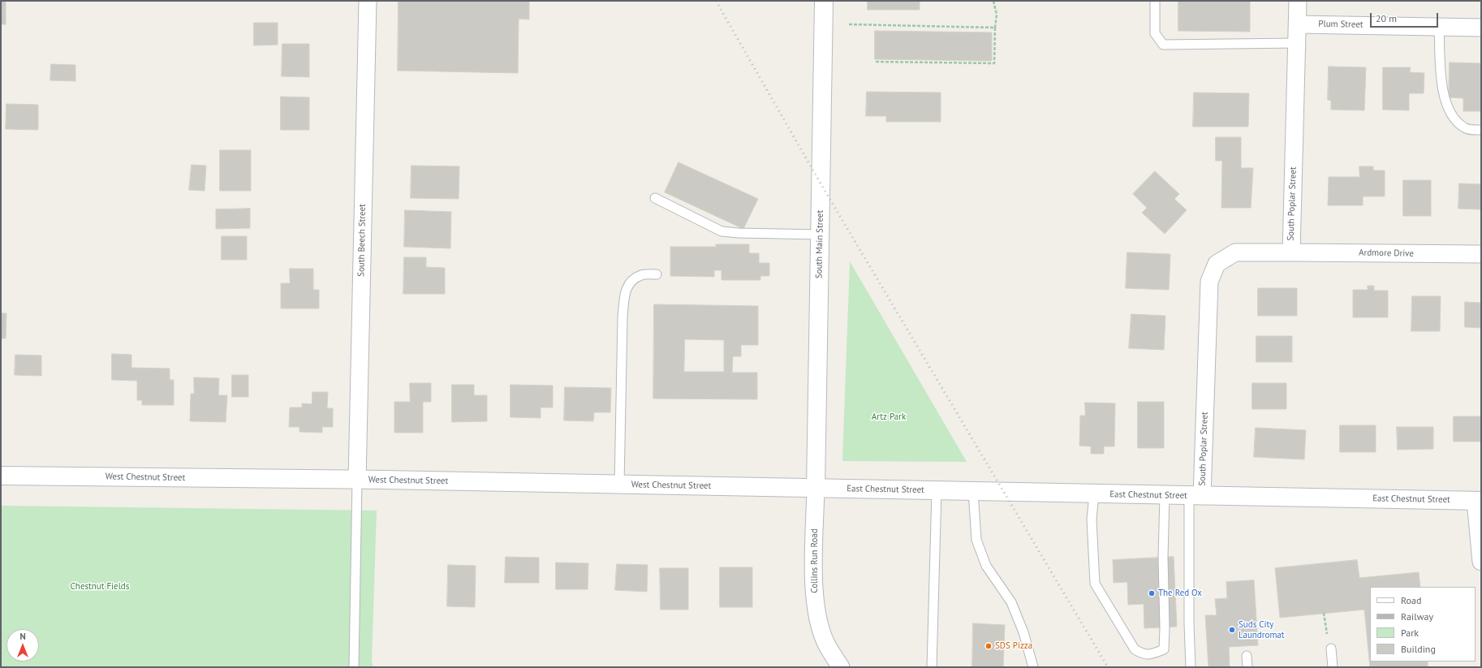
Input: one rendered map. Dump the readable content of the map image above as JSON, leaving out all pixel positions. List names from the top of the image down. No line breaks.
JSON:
{"streets":{"main road":["South Main Street","West Chestnut Street","East Chestnut Street"],"street":["Plum Street","South Poplar Street","South Beech Street","Ardmore Drive","Collins Run Road"]},"crossings":[["Plum Street","South Poplar Street"],["South Poplar Street","Ardmore Drive"],["South Poplar Street","East Chestnut Street"],["South Beech Street","West Chestnut Street"],["South Main Street","West Chestnut Street"],["South Main Street","East Chestnut Street"],["South Main Street","Collins Run Road"],["West Chestnut Street","East Chestnut Street"],["West Chestnut Street","Collins Run Road"],["East Chestnut Street","Collins Run Road"]],"parks":["Artz Park","Chestnut Fields"],"places":["The Red Ox","Suds City Laundromat","SDS Pizza"],"legend":["Road","Railway","Park","Building"],"scale_bar":"20 m","north":"top"}
